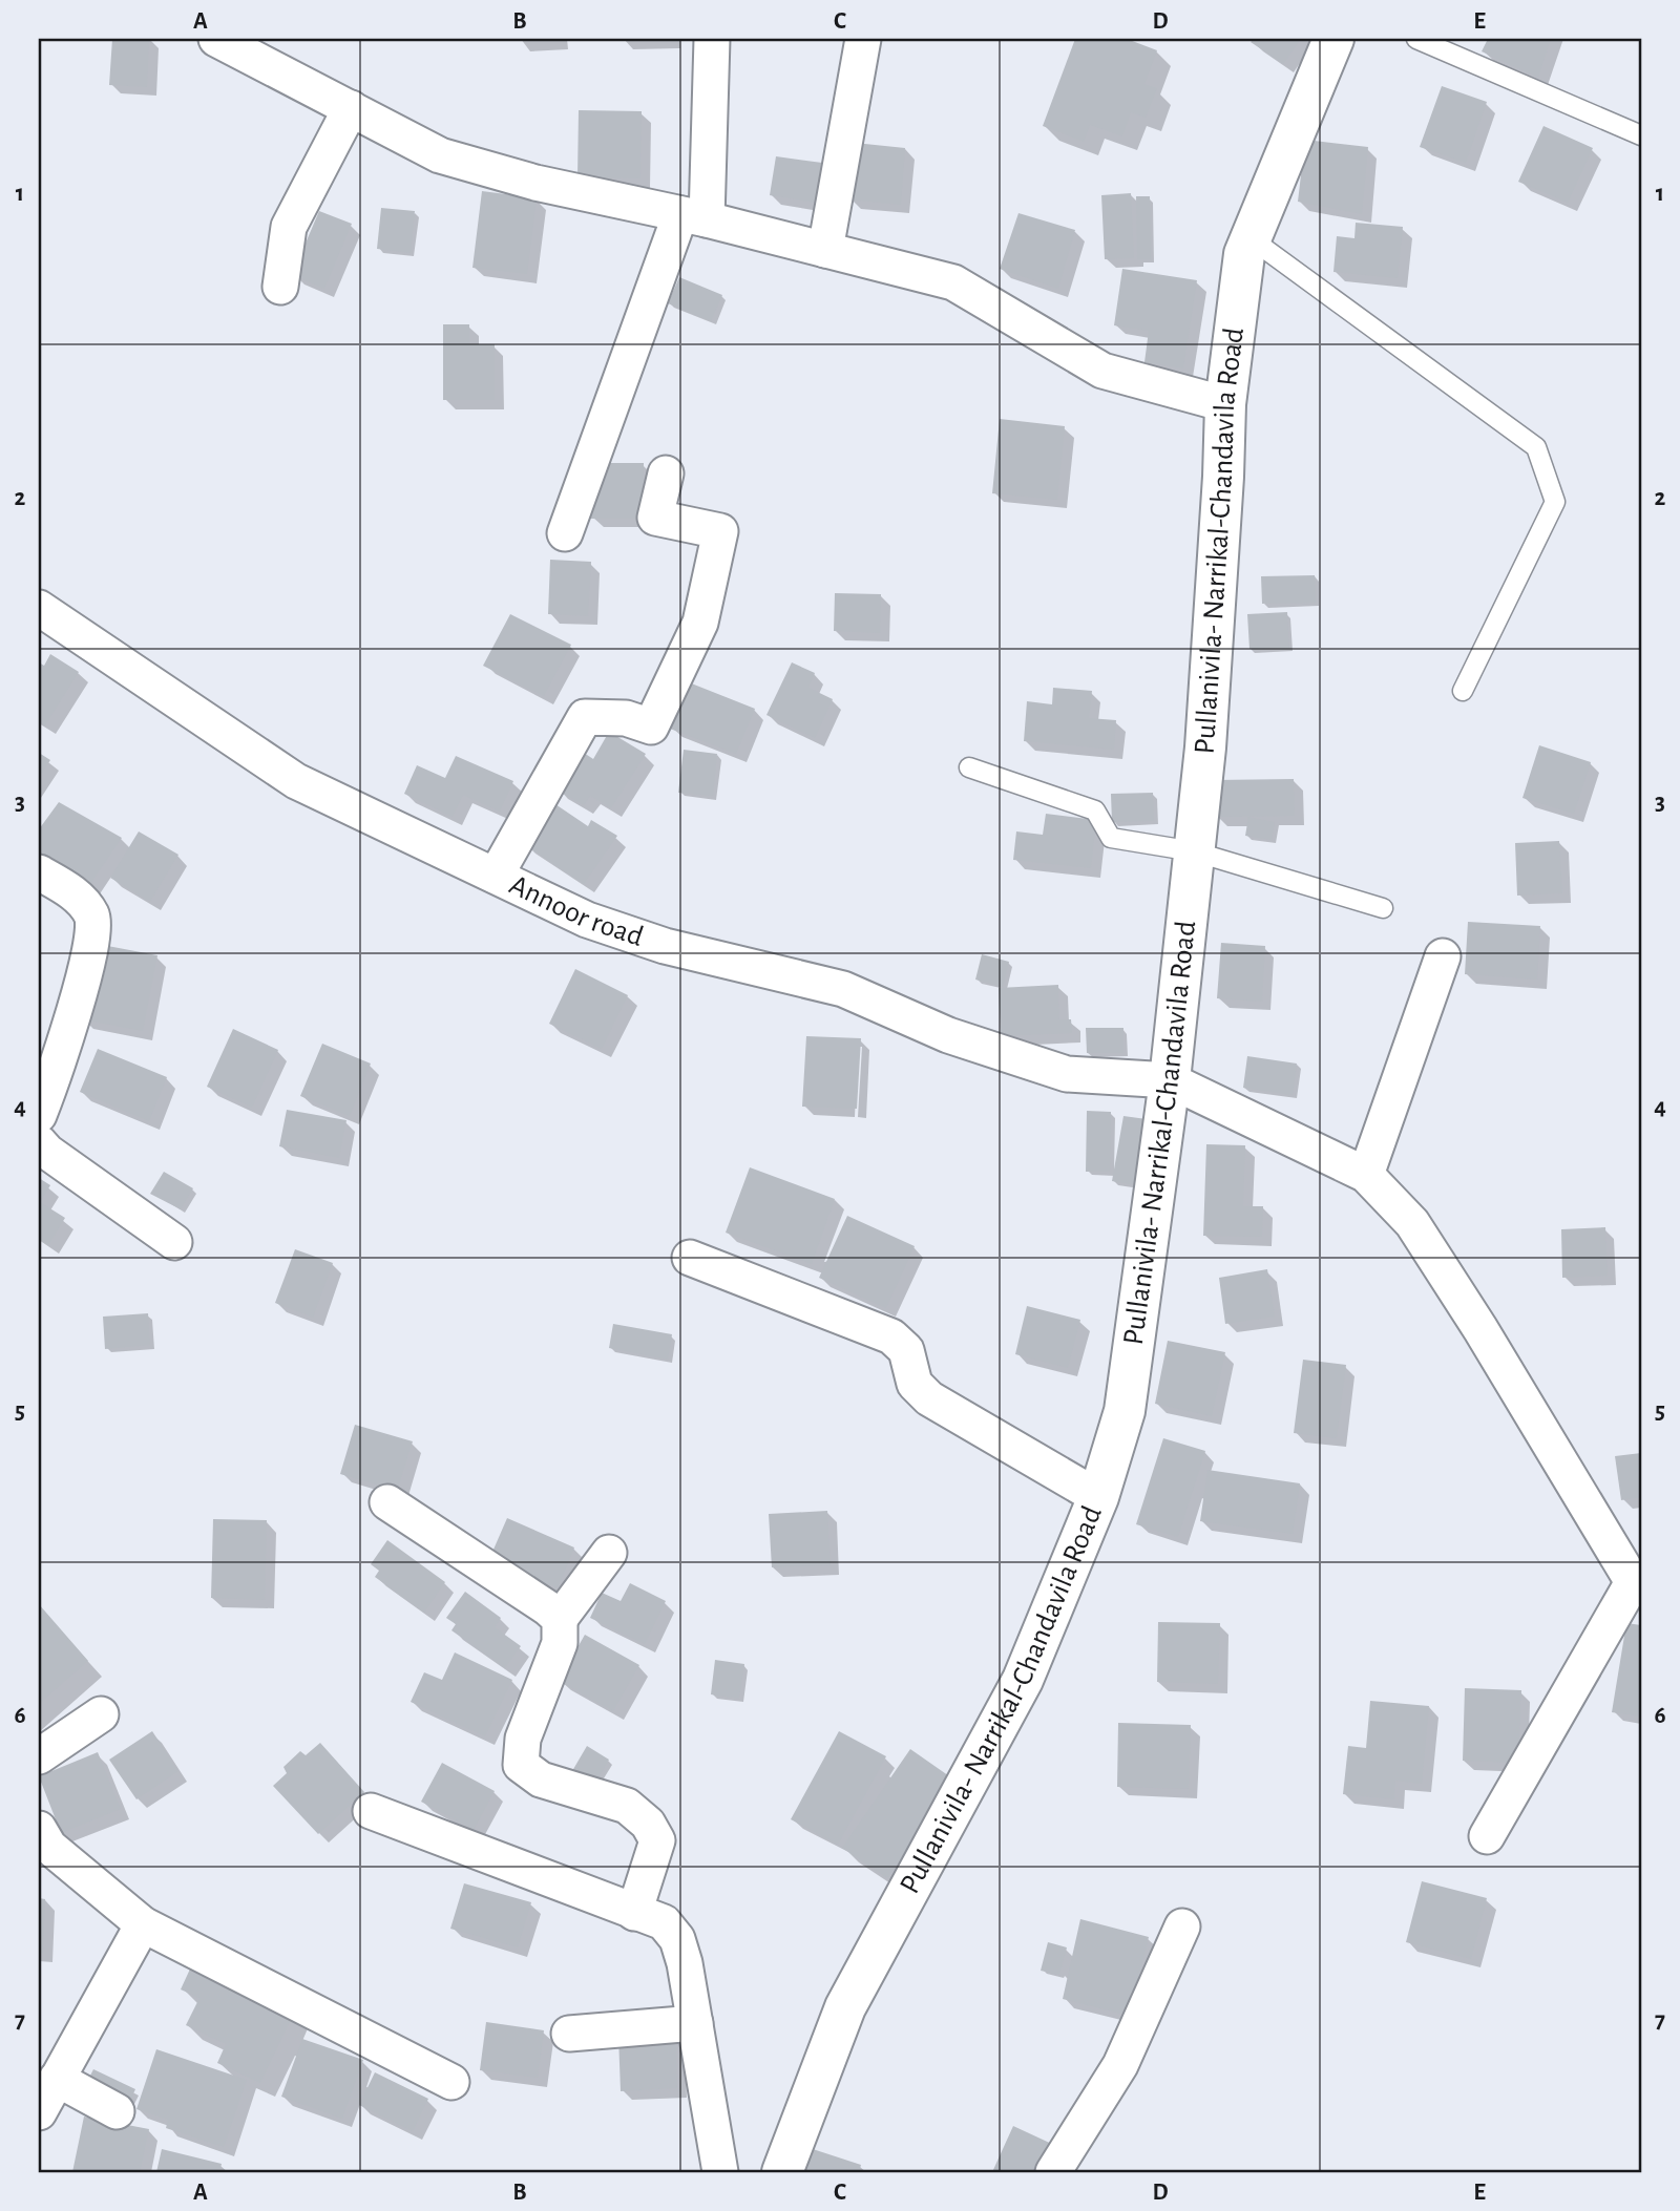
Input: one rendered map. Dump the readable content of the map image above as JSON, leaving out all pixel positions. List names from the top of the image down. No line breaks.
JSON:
{"streets":{"street":["Pullanivila- Narrikal-Chandavila Road","Annoor road"]},"crossings":[["Pullanivila- Narrikal-Chandavila Road","Annoor road"]],"grid":{"columns":["A","B","C","D","E"],"rows":["1","2","3","4","5","6","7"]}}
